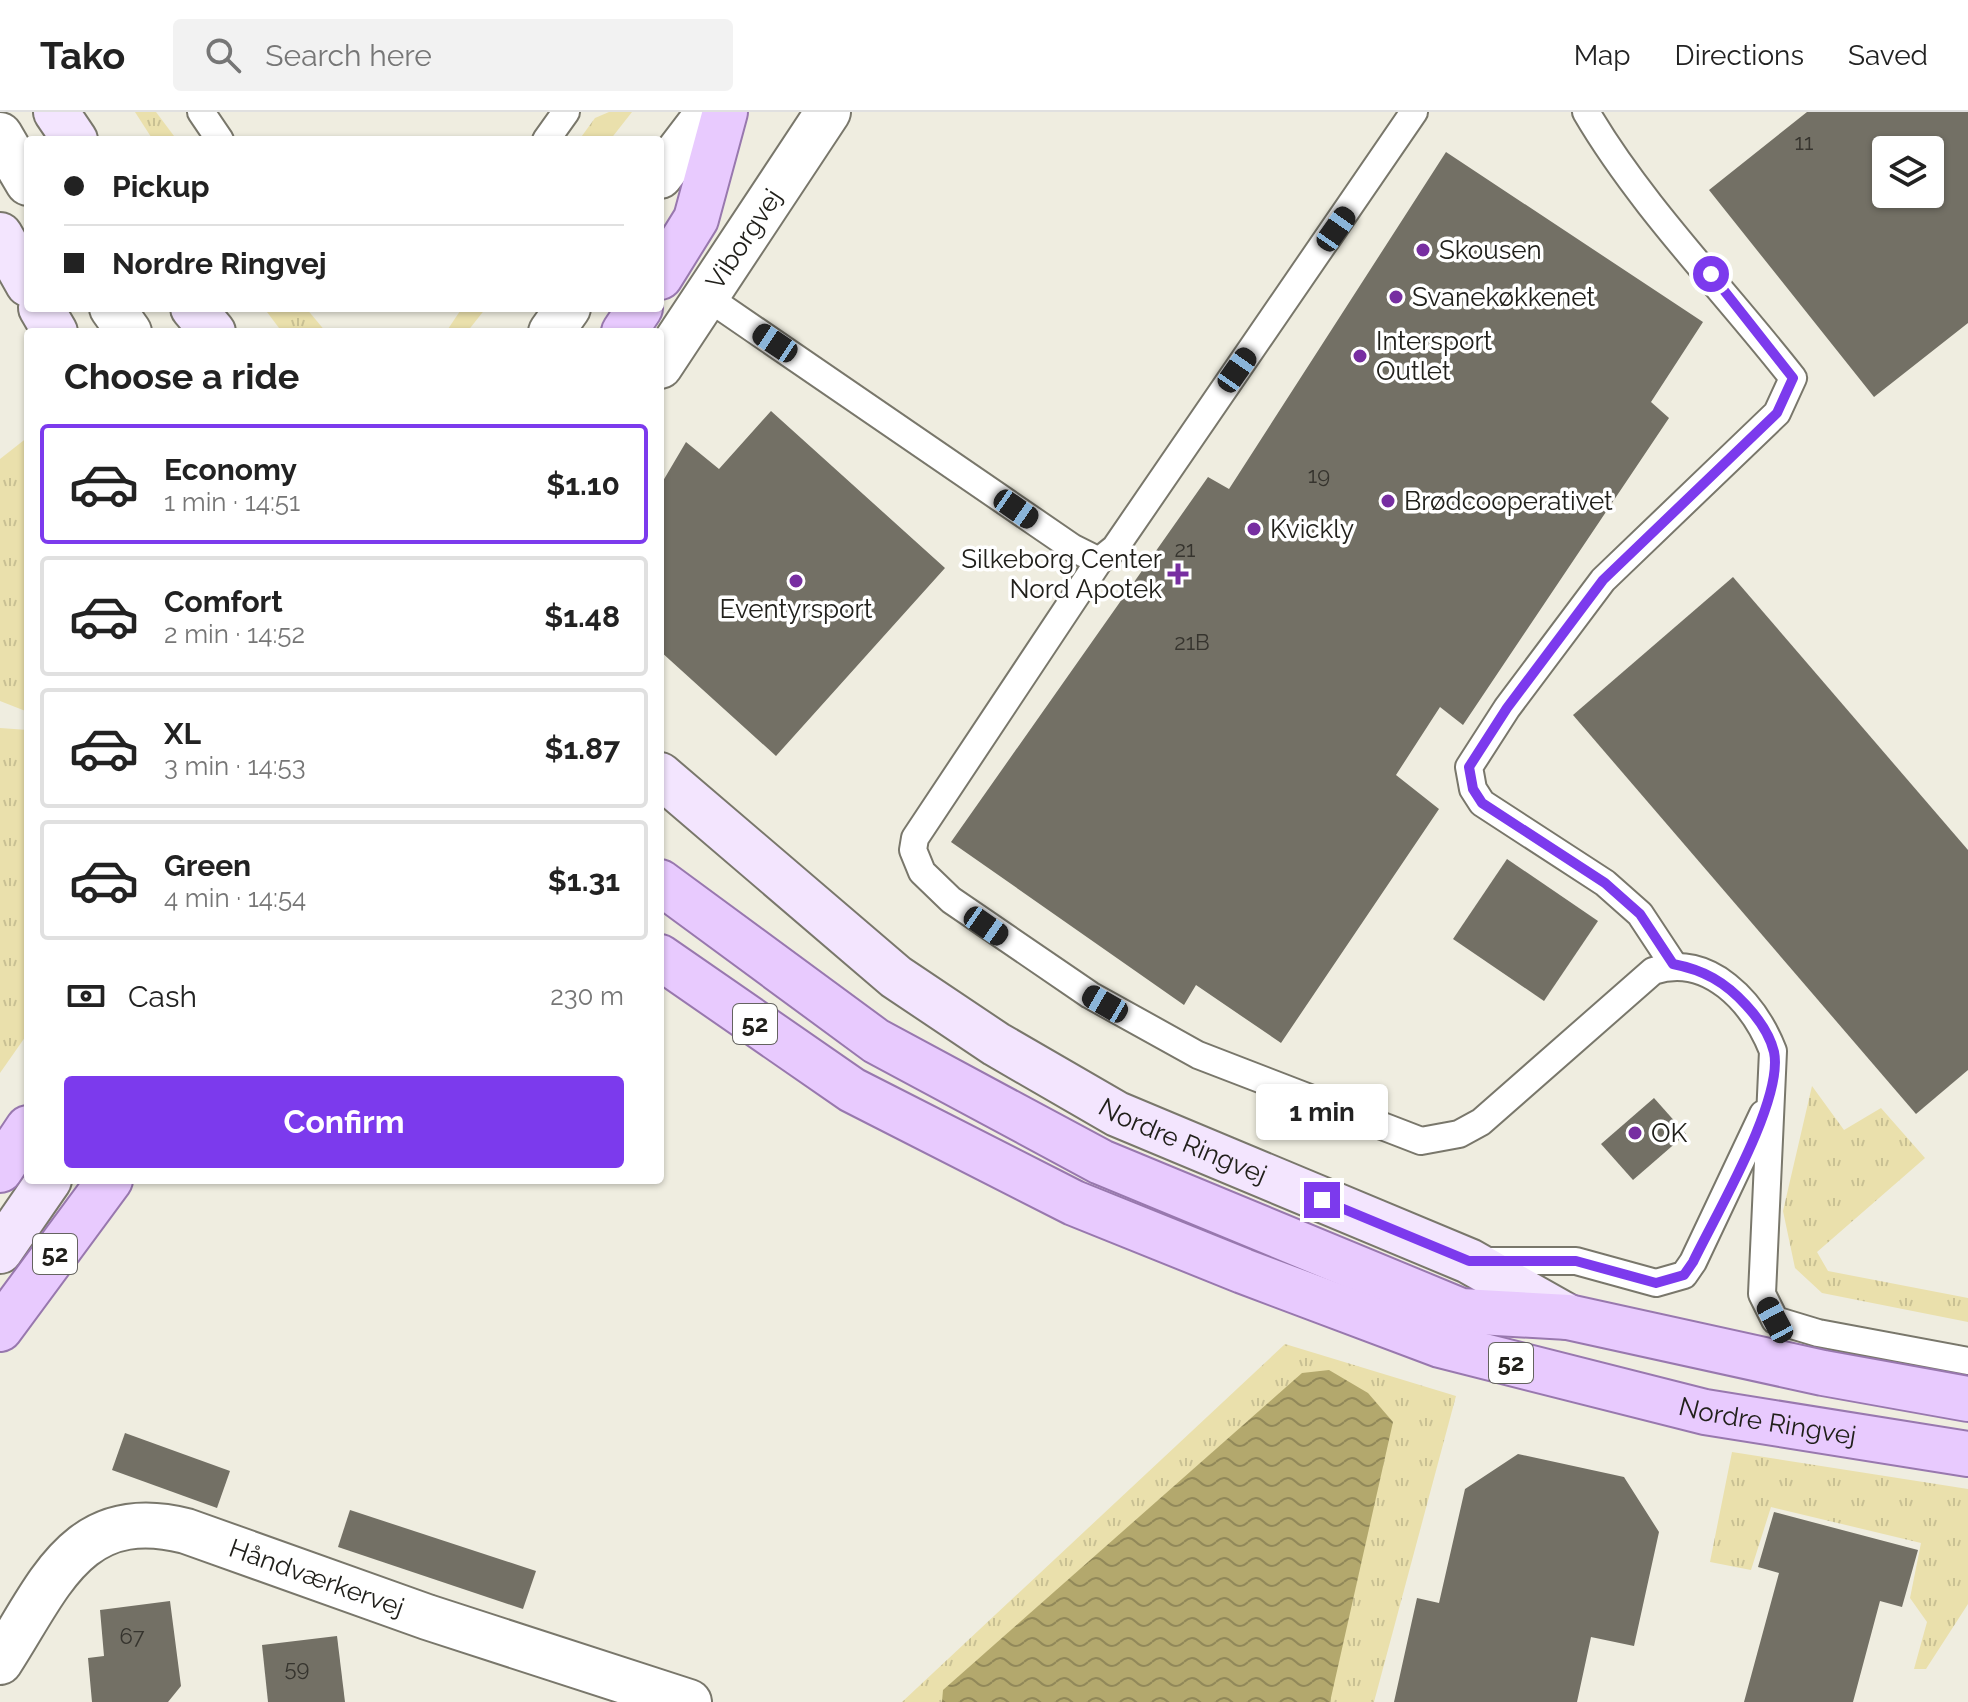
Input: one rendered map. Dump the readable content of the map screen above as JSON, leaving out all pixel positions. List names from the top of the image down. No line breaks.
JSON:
{"streets":{"main road":["52","Nordre Ringvej"],"street":["Viborgvej","Håndværkervej"]},"places":{"other":["Skousen","Svanekøkkenet","Intersport Outlet","Brødcooperativet","Kvickly","Eventyrsport","OK"],"health":["Silkeborg Center Nord Apotek"]},"house_numbers":["11","19","21","21B","67","59"],"page":{"header":"Tako","search":"Search here","nav":["Map","Directions","Saved"],"banner":["Pickup","Nordre Ringvej"],"heading":"Choose a ride","list":[{"name":"Economy","note":"1 min · 14:51","value":"$1.10"},{"name":"Comfort","note":"2 min · 14:52","value":"$1.48"},{"name":"XL","note":"3 min · 14:53","value":"$1.87"},{"name":"Green","note":"4 min · 14:54","value":"$1.31"}],"pay":["Cash","230 m"],"buttons":"Confirm","bubble":"1 min"}}
